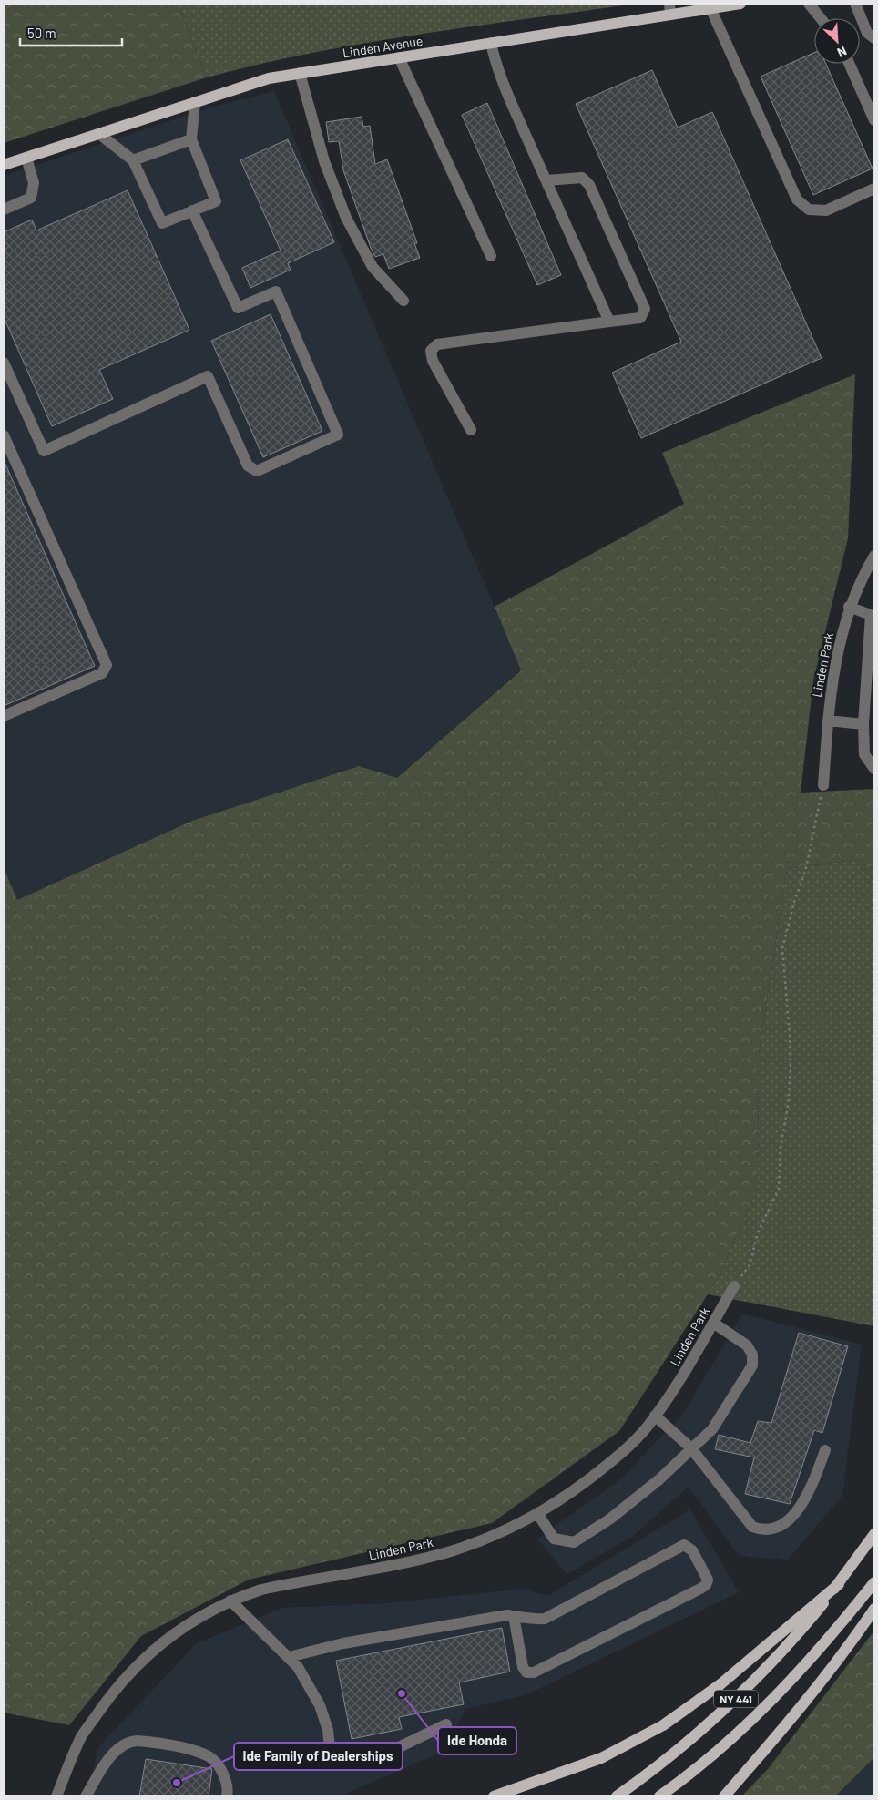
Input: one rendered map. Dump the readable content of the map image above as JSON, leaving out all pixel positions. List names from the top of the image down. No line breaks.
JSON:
{"streets":{"main road":["Linden Avenue","NY 441"],"street":["Linden Park"]},"places":["Ide Honda","Ide Family of Dealerships"],"scale_bar":"50 m","north":"bottom right"}
